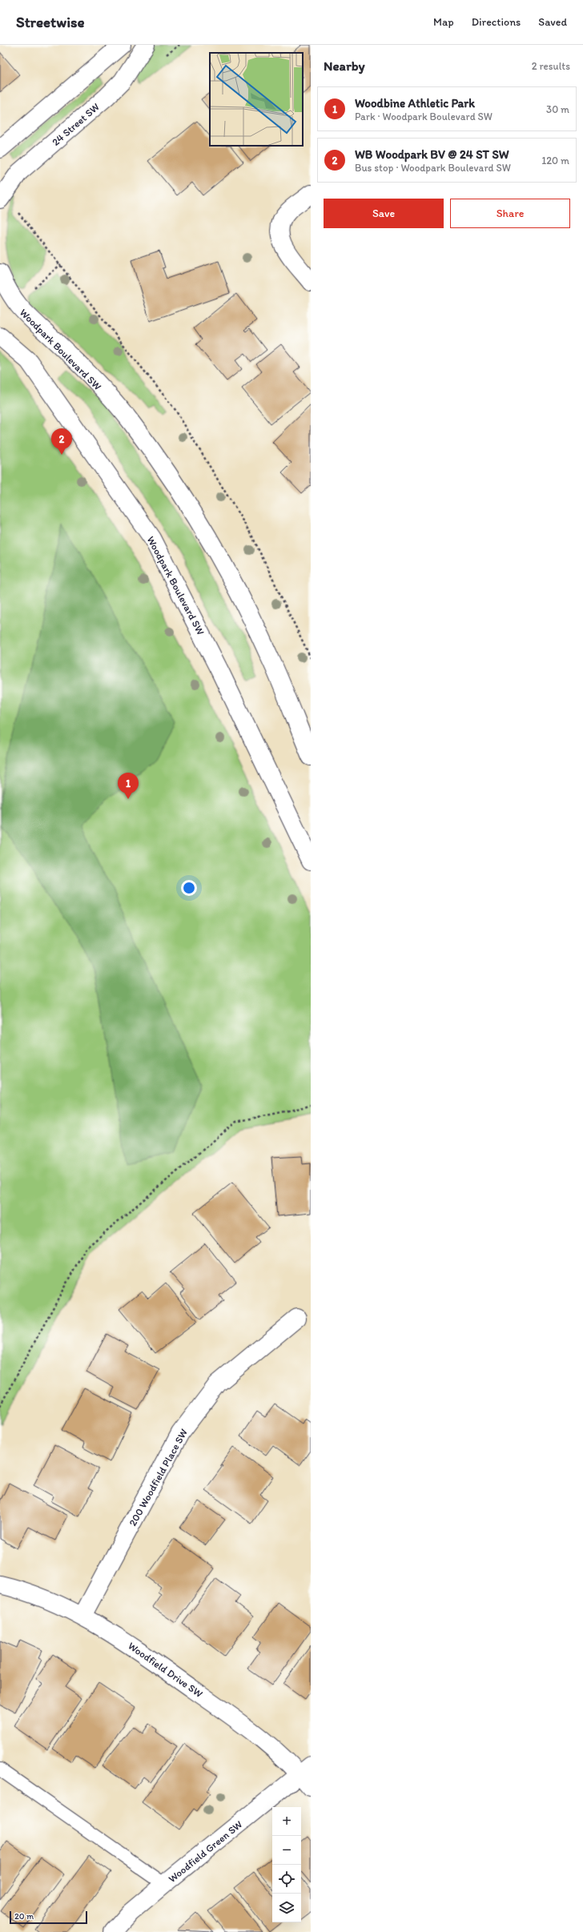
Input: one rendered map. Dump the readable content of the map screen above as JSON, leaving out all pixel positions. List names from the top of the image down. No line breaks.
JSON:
{"streets":{"street":["24 Street SW","Woodpark Boulevard SW","200 Woodfield Place SW","Woodfield Drive SW","Woodfield Green SW"]},"crossings":[["200 Woodfield Place SW","Woodfield Drive SW"],["Woodfield Drive SW","Woodfield Green SW"]],"scale_bar":"20 m","page":{"header":"Streetwise","nav":["Map","Directions","Saved"],"heading":["Nearby","2 results"],"list":[{"mark":"1","name":"Woodbine Athletic Park","note":"Park · Woodpark Boulevard SW","value":"30 m"},{"mark":"2","name":"WB Woodpark BV @ 24 ST SW","note":"Bus stop · Woodpark Boulevard SW","value":"120 m"}],"buttons":["Save","Share"],"pins":["2","1"],"map_buttons":["+","−"],"scale":"20 m"}}
